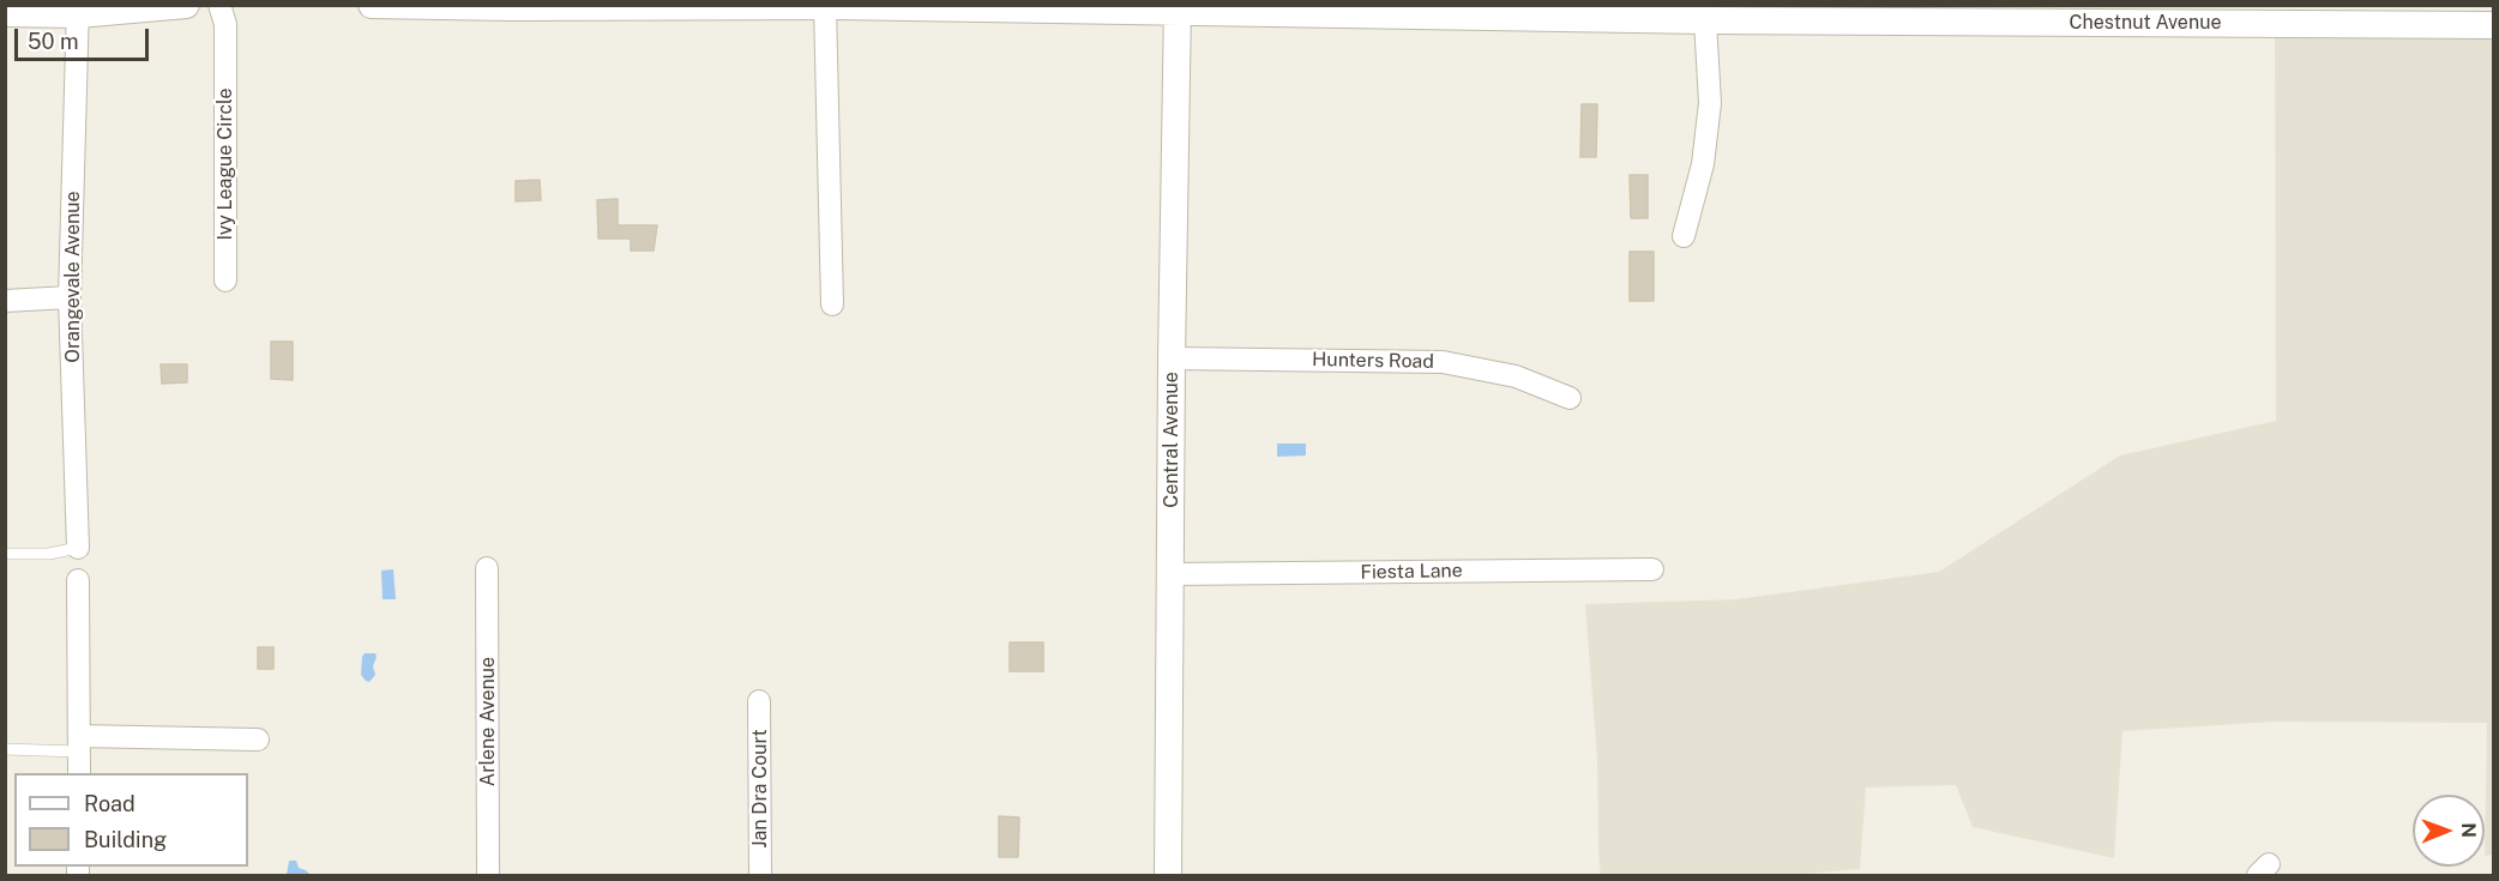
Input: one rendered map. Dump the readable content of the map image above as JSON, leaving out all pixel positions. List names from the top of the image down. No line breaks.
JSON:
{"streets":{"street":["Chestnut Avenue","Ivy League Circle","Orangevale Avenue","Hunters Road","Central Avenue","Fiesta Lane","Arlene Avenue","Jan Dra Court"]},"crossings":[["Chestnut Avenue","Central Avenue"],["Hunters Road","Central Avenue"],["Central Avenue","Fiesta Lane"]],"legend":["Road","Building"],"scale_bar":"50 m","north":"right"}
